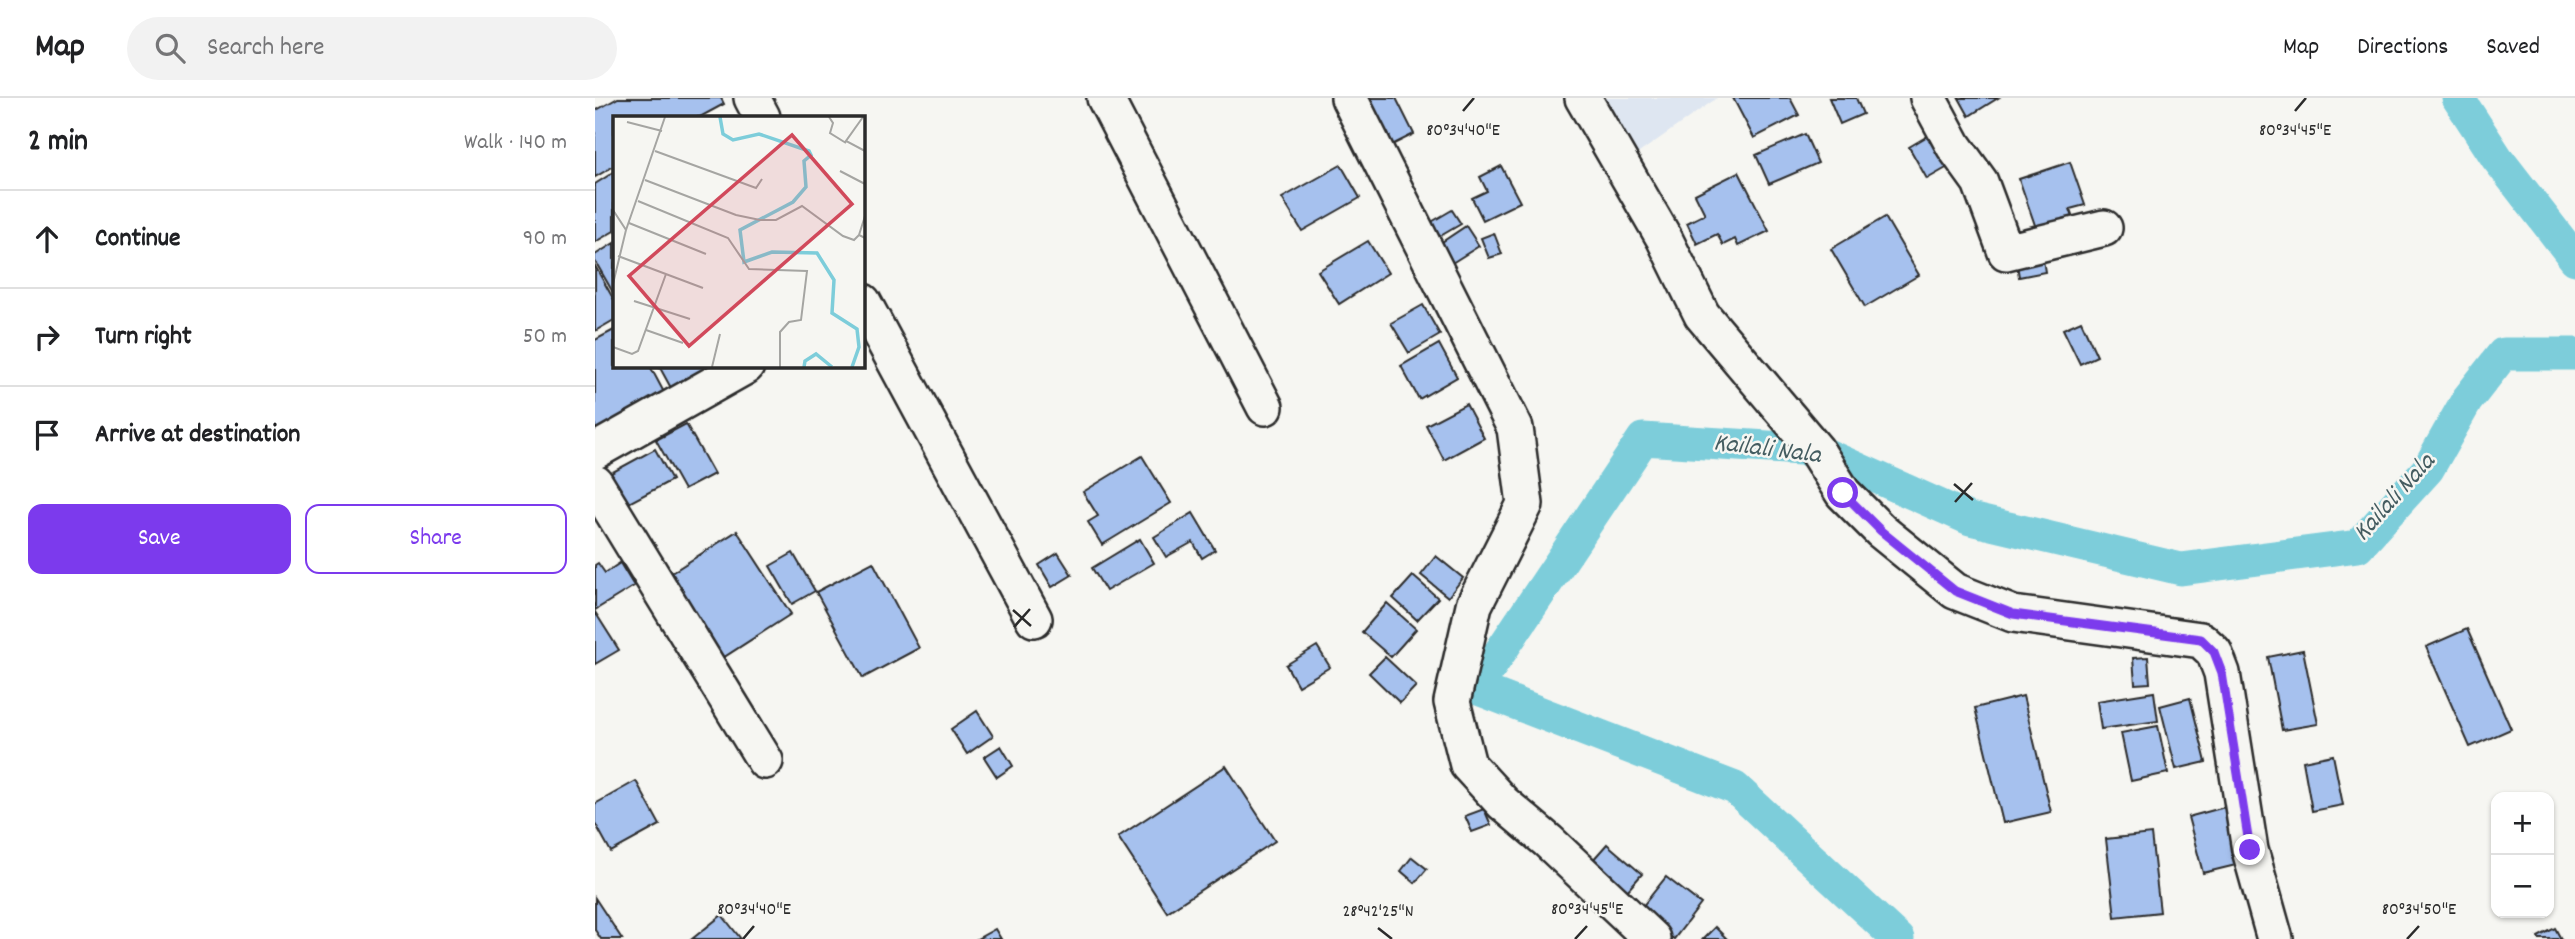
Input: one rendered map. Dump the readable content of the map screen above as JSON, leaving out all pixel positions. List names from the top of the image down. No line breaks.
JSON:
{"water":["Kailali Nala"],"page":{"header":"Map","search":"Search here","nav":["Map","Directions","Saved"],"heading":["2 min","Walk · 140 m"],"list":[["Continue","90 m"],["Turn right","50 m"],"Arrive at destination"],"buttons":["Save","Share"],"map_buttons":["+","−"]},"coordinates":["80°34'40\"E","80°34'45\"E","80°34'50\"E","28°42'25\"N"]}
